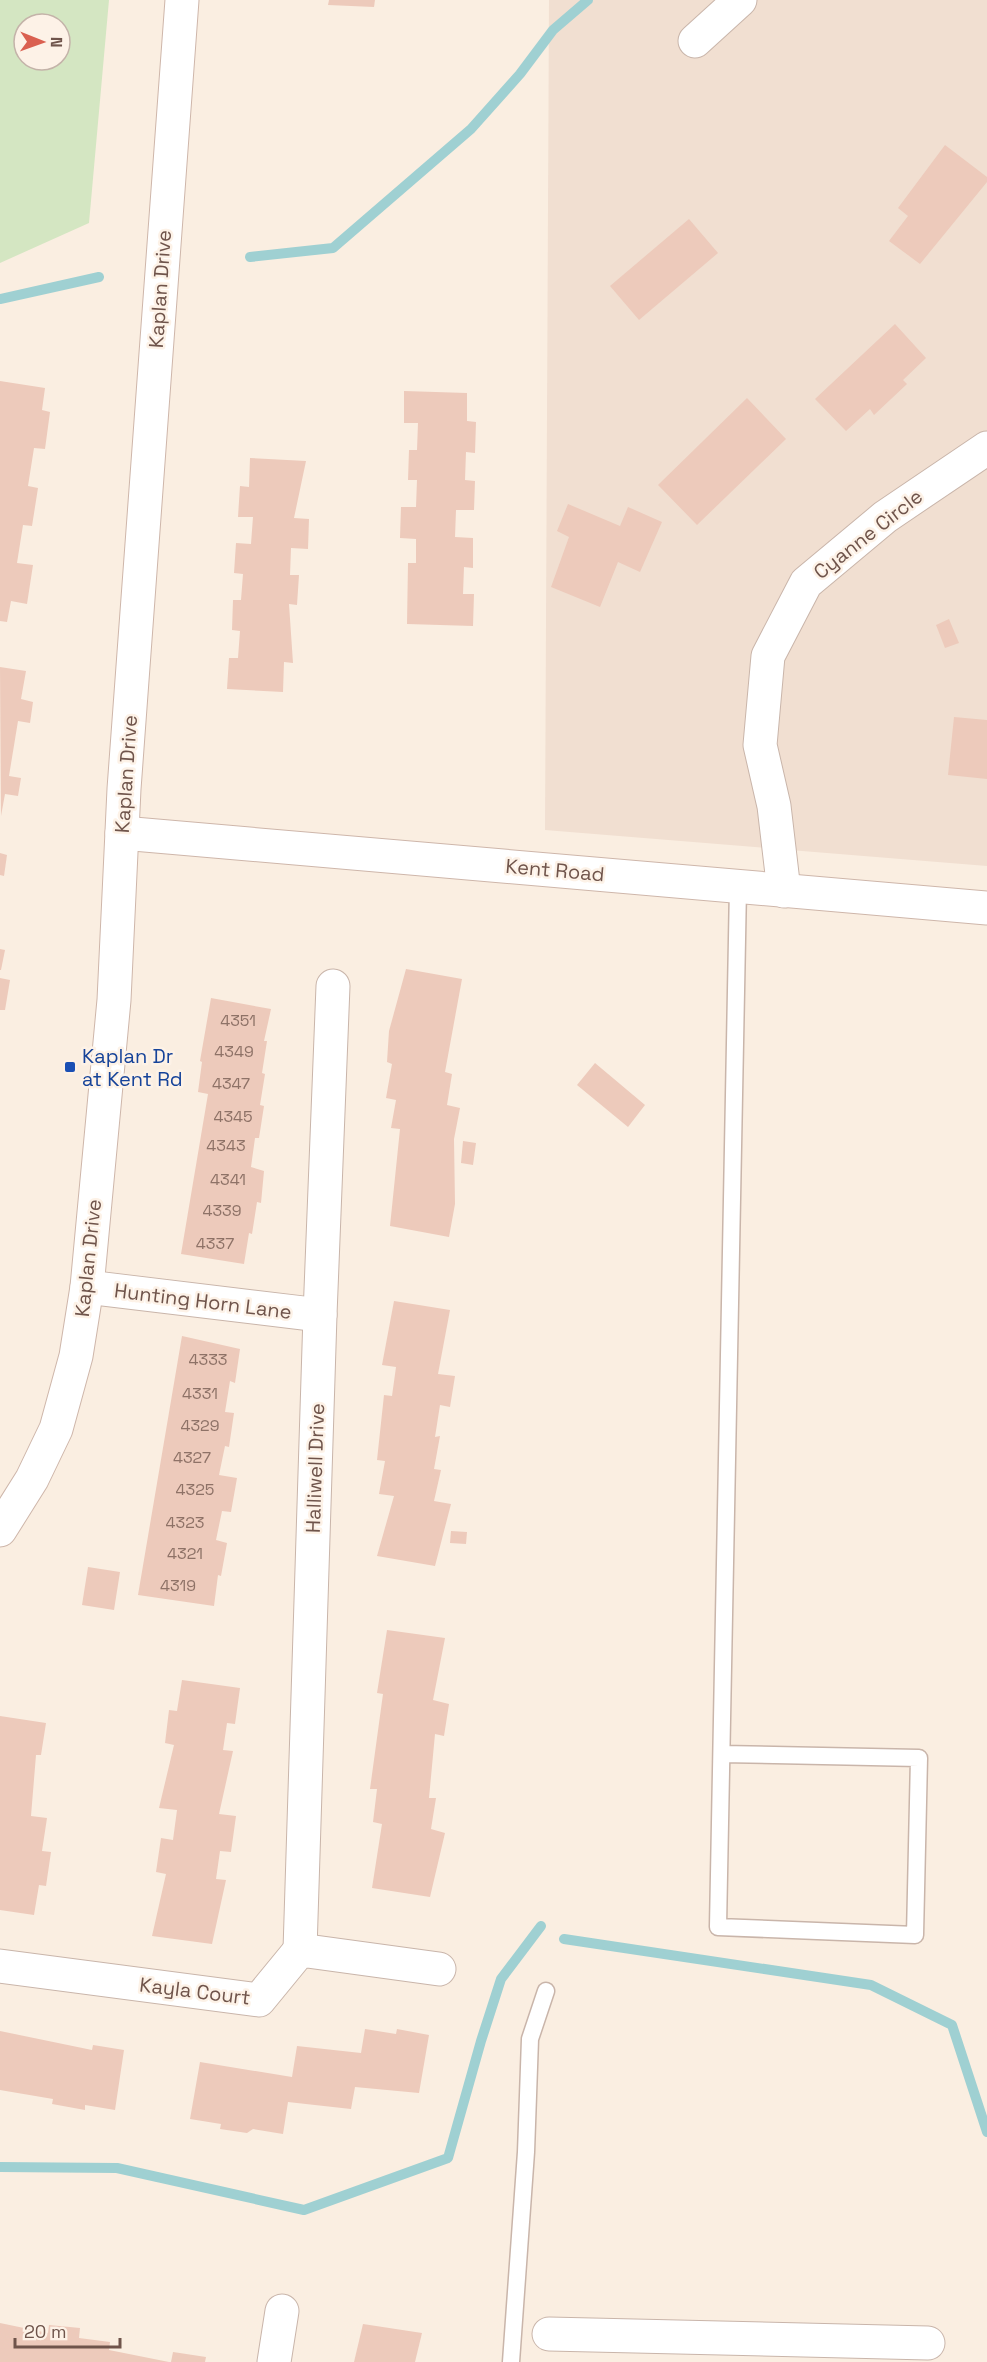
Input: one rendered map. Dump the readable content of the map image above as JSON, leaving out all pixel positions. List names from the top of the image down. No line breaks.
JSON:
{"streets":{"street":["Kaplan Drive","Cyanne Circle","Kent Road","Hunting Horn Lane","Halliwell Drive","Kayla Court"]},"crossings":[["Kaplan Drive","Kent Road"],["Kaplan Drive","Hunting Horn Lane"],["Cyanne Circle","Kent Road"],["Hunting Horn Lane","Halliwell Drive"],["Halliwell Drive","Kayla Court"]],"places":{"transit":["Kaplan Dr at Kent Rd"]},"house_numbers":["4351","4349","4347","4345","4343","4341","4339","4337","4333","4331","4329","4327","4325","4323","4321","4319"],"scale_bar":"20 m","north":"right"}
